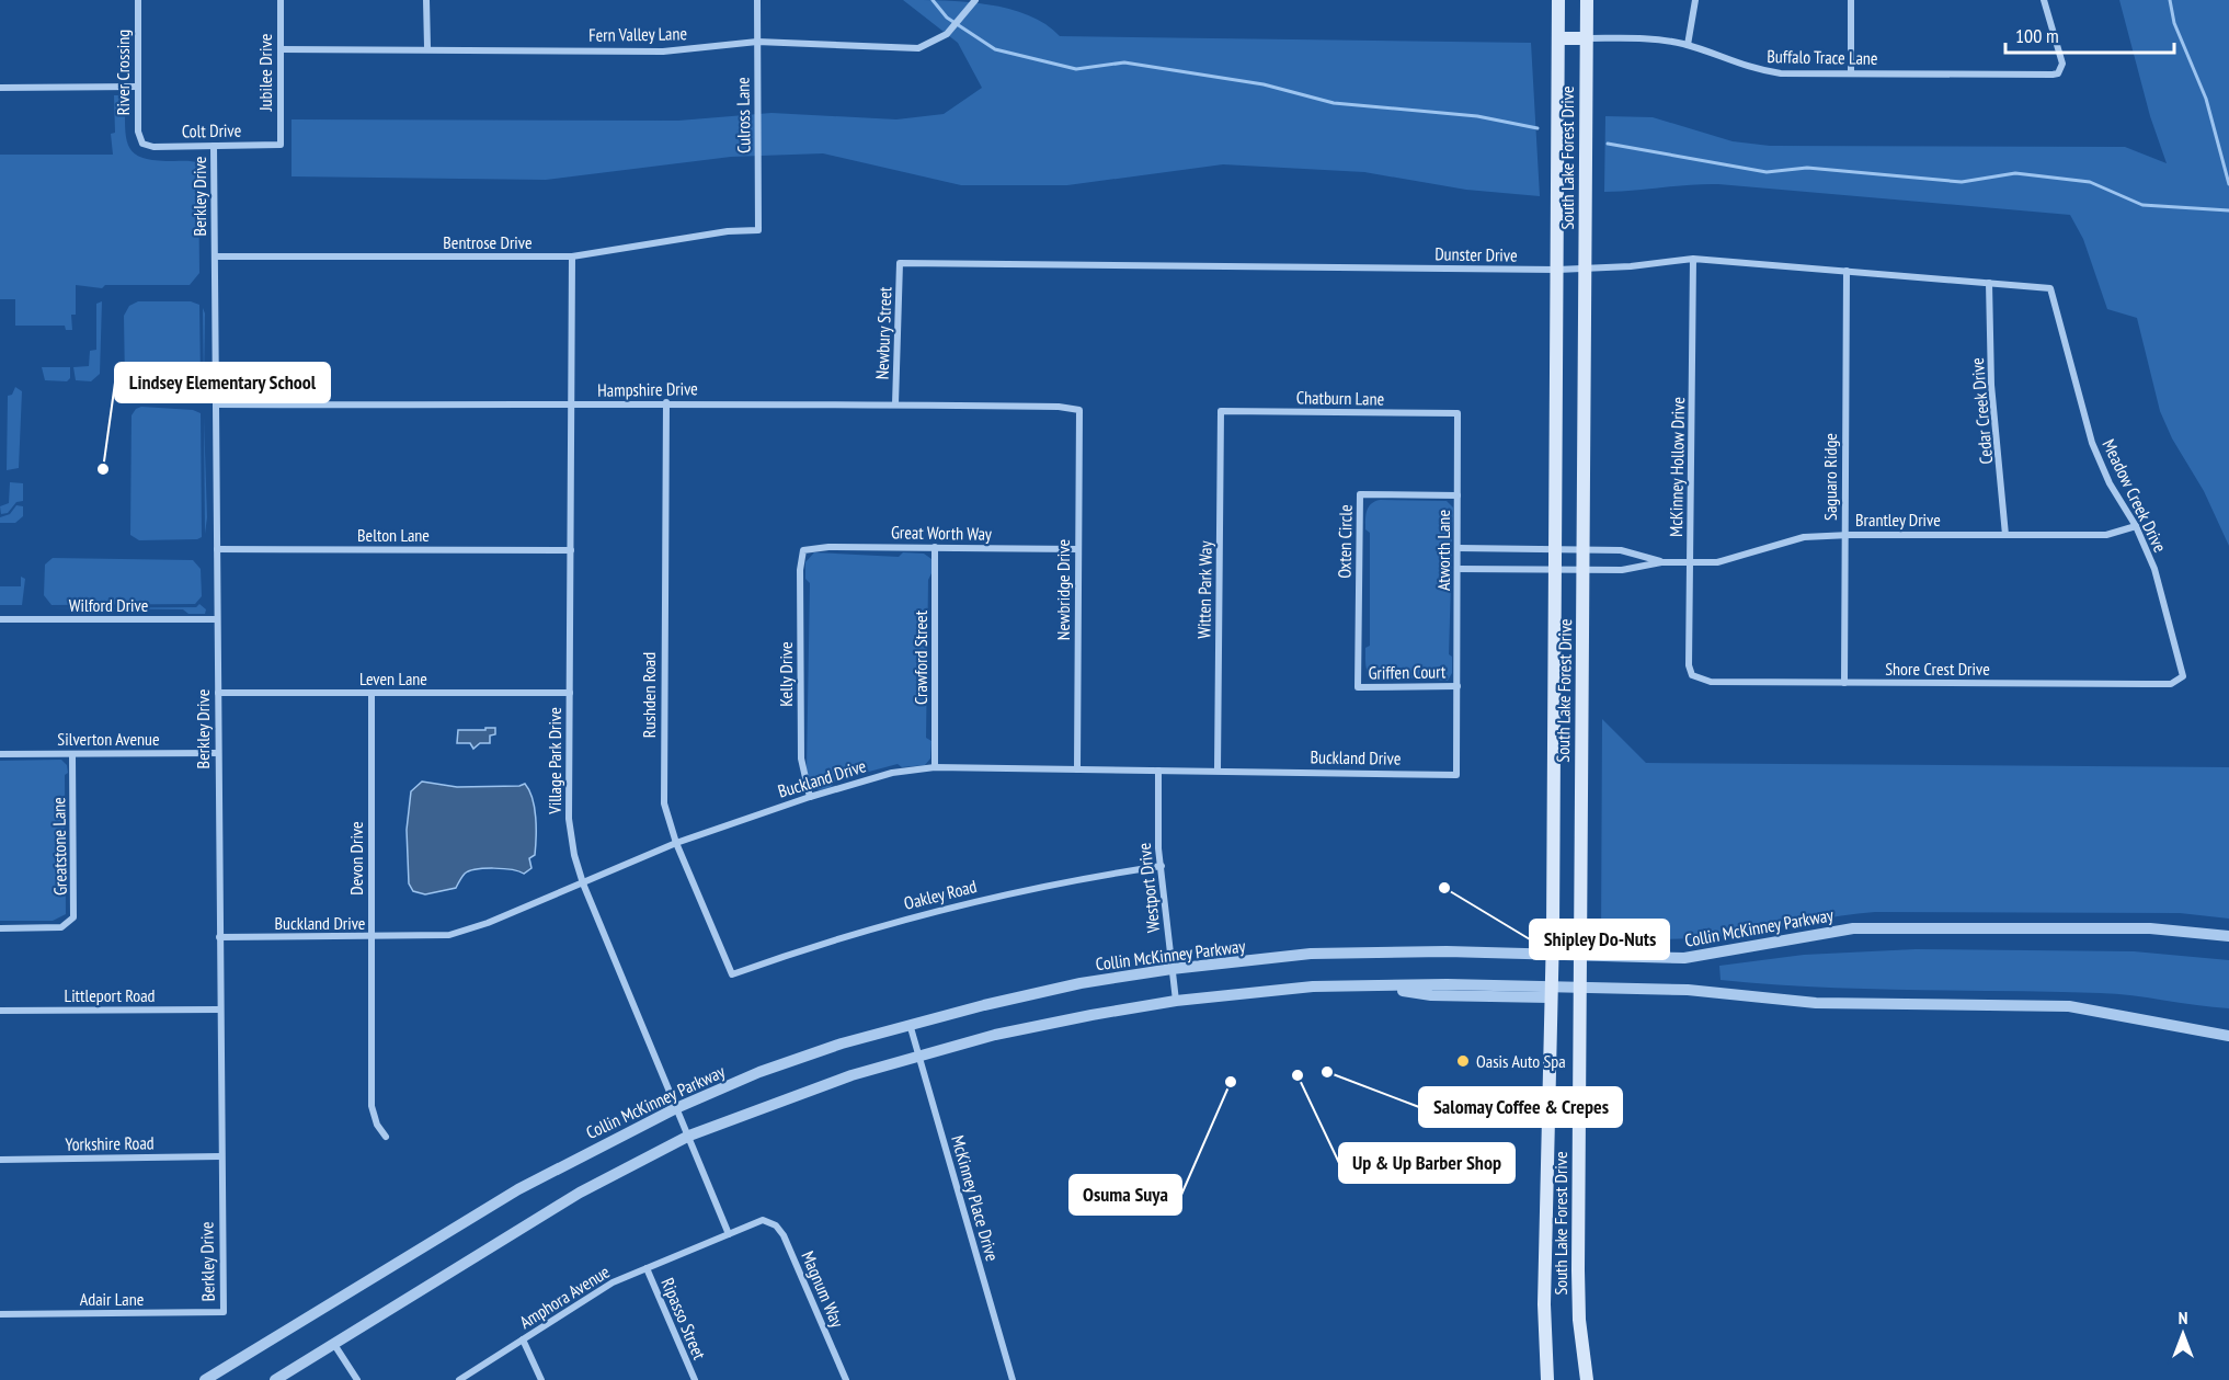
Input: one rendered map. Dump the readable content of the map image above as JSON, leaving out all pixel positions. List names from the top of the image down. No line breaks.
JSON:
{"streets":{"main road":["South Lake Forest Drive"],"street":["Fern Valley Lane","Buffalo Trace Lane","River Crossing","Jubilee Drive","Culross Lane","Colt Drive","Berkley Drive","Bentrose Drive","Dunster Drive","Newbury Street","Hampshire Drive","Chatburn Lane","Cedar Creek Drive","McKinney Hollow Drive","Saguaro Ridge","Meadow Creek Drive","Brantley Drive","Great Worth Way","Belton Lane","Oxten Circle","Atworth Lane","Newbridge Drive","Witten Park Way","Wilford Drive","Crawford Street","Shore Crest Drive","Griffen Court","Kelly Drive","Leven Lane","Rushden Road","Silverton Avenue","Buckland Drive","Village Park Drive","Greatstone Lane","Devon Drive","Westport Drive","Oakley Road","Collin McKinney Parkway","Littleport Road","Yorkshire Road","McKinney Place Drive","Magnum Way","Amphora Avenue","Adair Lane","Ripasso Street"]},"crossings":[["Fern Valley Lane","Jubilee Drive"],["Fern Valley Lane","Culross Lane"],["Buffalo Trace Lane","South Lake Forest Drive"],["River Crossing","Colt Drive"],["Jubilee Drive","Colt Drive"],["Culross Lane","Bentrose Drive"],["Colt Drive","Berkley Drive"],["South Lake Forest Drive","Dunster Drive"],["South Lake Forest Drive","Brantley Drive"],["South Lake Forest Drive","Collin McKinney Parkway"],["Berkley Drive","Bentrose Drive"],["Berkley Drive","Hampshire Drive"],["Berkley Drive","Belton Lane"],["Berkley Drive","Wilford Drive"],["Berkley Drive","Leven Lane"],["Berkley Drive","Silverton Avenue"],["Berkley Drive","Buckland Drive"],["Berkley Drive","Littleport Road"],["Berkley Drive","Yorkshire Road"],["Berkley Drive","Adair Lane"],["Bentrose Drive","Village Park Drive"],["Dunster Drive","Newbury Street"],["Dunster Drive","Cedar Creek Drive"],["Dunster Drive","McKinney Hollow Drive"],["Dunster Drive","Saguaro Ridge"],["Dunster Drive","Meadow Creek Drive"],["Newbury Street","Hampshire Drive"],["Hampshire Drive","Newbridge Drive"],["Hampshire Drive","Rushden Road"],["Hampshire Drive","Village Park Drive"],["Chatburn Lane","Atworth Lane"],["Chatburn Lane","Witten Park Way"],["Cedar Creek Drive","Brantley Drive"],["McKinney Hollow Drive","Brantley Drive"],["McKinney Hollow Drive","Shore Crest Drive"],["Saguaro Ridge","Brantley Drive"],["Saguaro Ridge","Shore Crest Drive"],["Meadow Creek Drive","Brantley Drive"],["Meadow Creek Drive","Shore Crest Drive"],["Brantley Drive","Atworth Lane"],["Great Worth Way","Newbridge Drive"],["Great Worth Way","Crawford Street"],["Great Worth Way","Kelly Drive"],["Belton Lane","Village Park Drive"],["Oxten Circle","Atworth Lane"],["Oxten Circle","Griffen Court"],["Atworth Lane","Griffen Court"],["Atworth Lane","Buckland Drive"],["Newbridge Drive","Buckland Drive"],["Witten Park Way","Buckland Drive"],["Crawford Street","Buckland Drive"],["Kelly Drive","Buckland Drive"],["Leven Lane","Village Park Drive"],["Leven Lane","Devon Drive"],["Rushden Road","Buckland Drive"],["Rushden Road","Oakley Road"],["Silverton Avenue","Greatstone Lane"],["Buckland Drive","Village Park Drive"],["Buckland Drive","Devon Drive"],["Buckland Drive","Westport Drive"],["Village Park Drive","Collin McKinney Parkway"],["Village Park Drive","Amphora Avenue"],["Westport Drive","Oakley Road"],["Westport Drive","Collin McKinney Parkway"],["Collin McKinney Parkway","McKinney Place Drive"],["Magnum Way","Amphora Avenue"],["Amphora Avenue","Ripasso Street"]],"places":["Lindsey Elementary School","Shipley Do-Nuts","Oasis Auto Spa","Salomay Coffee & Crepes","Up & Up Barber Shop","Osuma Suya"],"scale_bar":"100 m","north":"top"}
